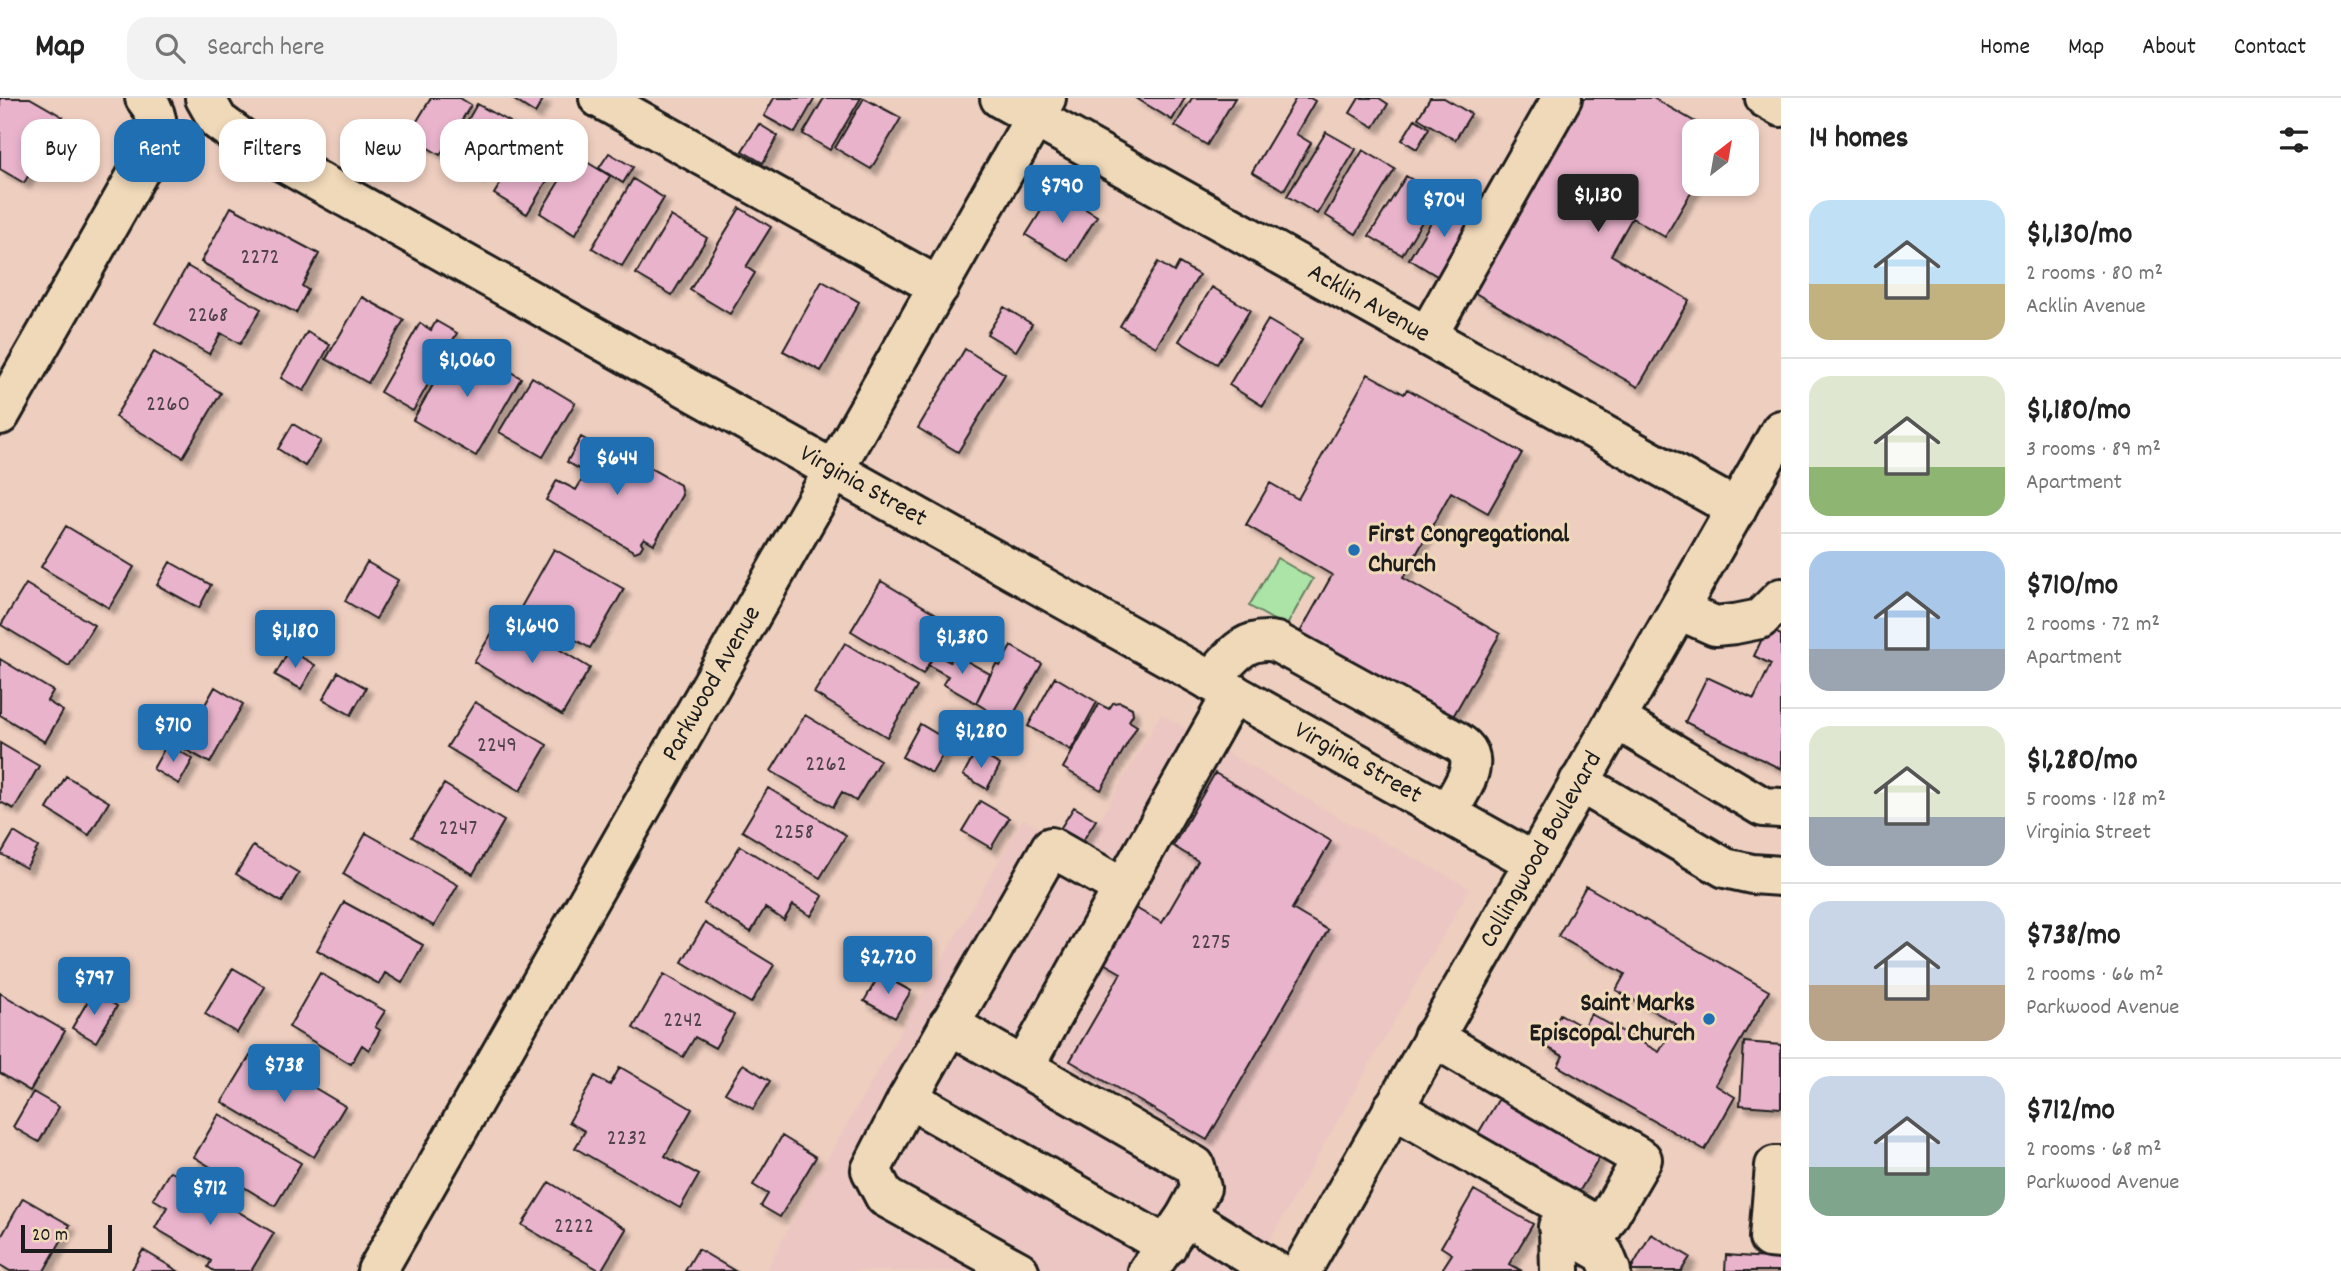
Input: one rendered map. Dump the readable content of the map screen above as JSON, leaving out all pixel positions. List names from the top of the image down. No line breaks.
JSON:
{"streets":{"street":["Acklin Avenue","Virginia Street","Parkwood Avenue","Collingwood Boulevard"]},"crossings":[["Acklin Avenue","Parkwood Avenue"],["Acklin Avenue","Collingwood Boulevard"],["Virginia Street","Parkwood Avenue"],["Virginia Street","Collingwood Boulevard"]],"places":["First Congregational Church","Saint Marks Episcopal Church"],"house_numbers":["2272","2268","2260","2249","2262","2247","2258","2275","2242","2232","2222"],"scale_bar":"20 m","north":"top right","page":{"header":"Map","search":"Search here","nav":["Home","Map","About","Contact"],"heading":"14 homes","chip":["Buy","Rent","Filters","New","Apartment"],"price":["$790","$1,130","$704","$1,060","$644","$1,640","$1,180","$1,380","$710","$1,280","$2,720","$797","$738","$712"],"list":[{"name":"$1,130/mo","note":"2 rooms · 80 m² · Acklin Avenue"},{"name":"$1,180/mo","note":"3 rooms · 89 m² · Apartment"},{"name":"$710/mo","note":"2 rooms · 72 m² · Apartment"},{"name":"$1,280/mo","note":"5 rooms · 128 m² · Virginia Street"},{"name":"$738/mo","note":"2 rooms · 66 m² · Parkwood Avenue"},{"name":"$712/mo","note":"2 rooms · 68 m² · Parkwood Avenue"}],"scale":"20 m"}}
